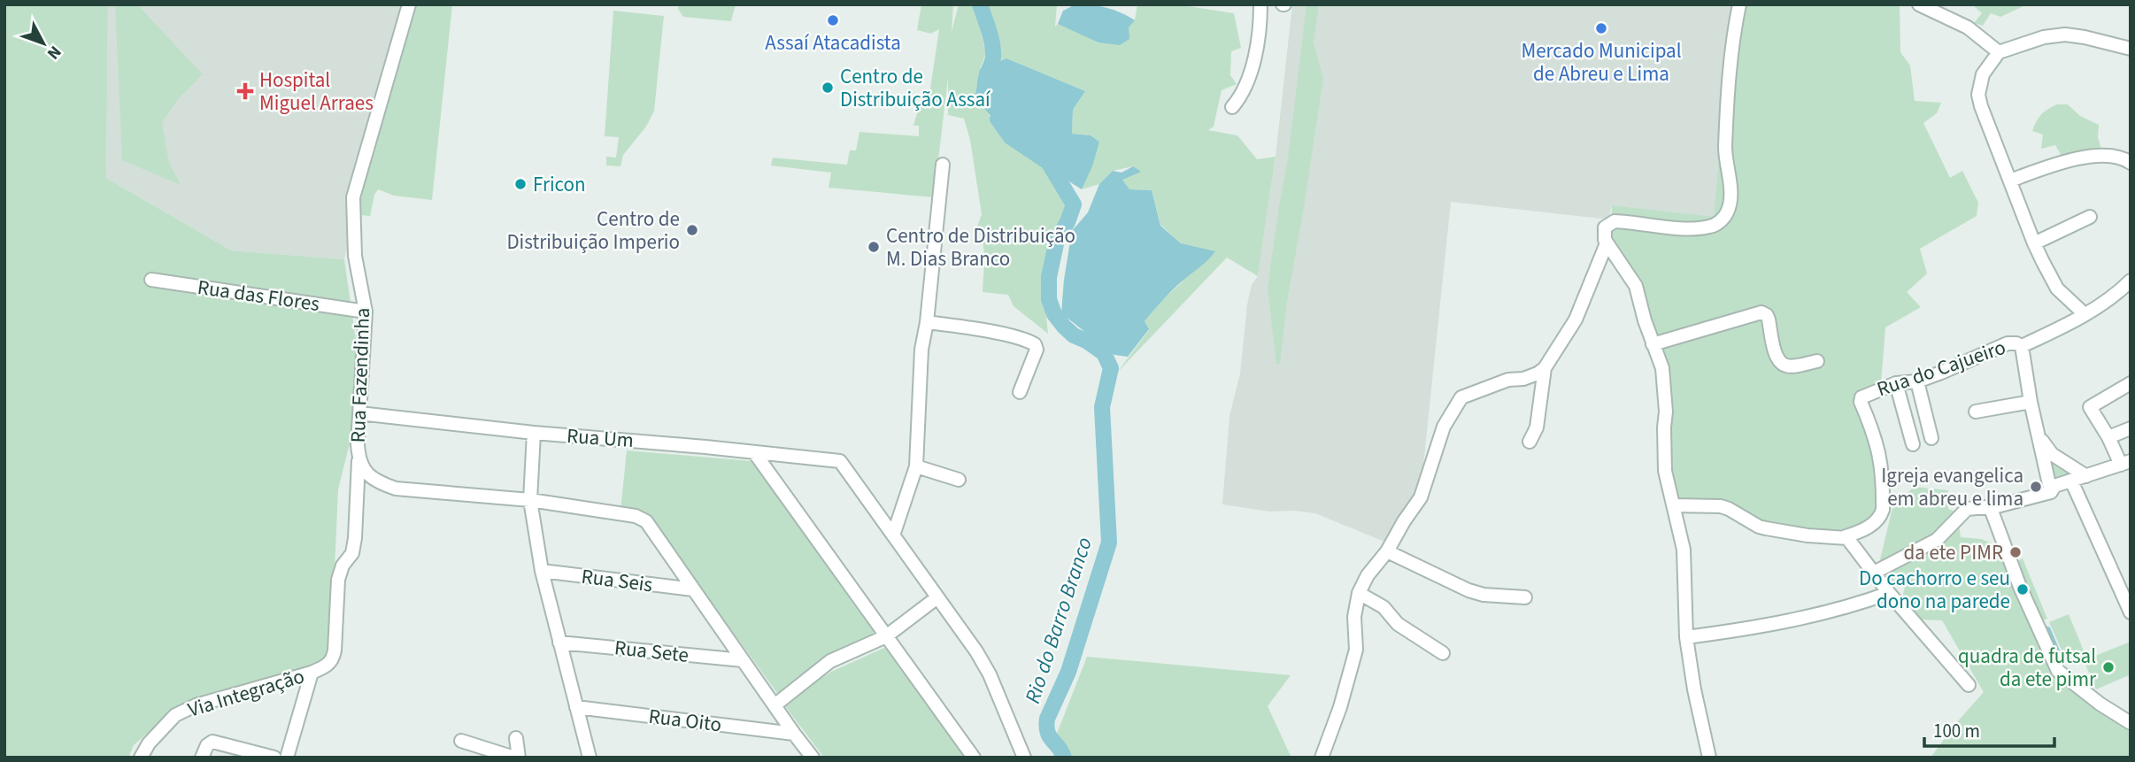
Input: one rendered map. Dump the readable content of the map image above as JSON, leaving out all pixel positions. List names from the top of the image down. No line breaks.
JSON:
{"streets":{"street":["Rua das Flores","Rua do Cajueiro","Rua Fazendinha","Rua Um","Rua Seis","Rua Sete","Via Integração","Rua Oito"]},"crossings":[["Rua das Flores","Rua Fazendinha"],["Rua Fazendinha","Rua Um"],["Rua Fazendinha","Rua Seis"],["Rua Fazendinha","Rua Sete"],["Rua Fazendinha","Via Integração"],["Rua Fazendinha","Rua Oito"]],"water":["Rio do Barro Branco"],"places":{"other":["Assaí Atacadista","Mercado Municipal de Abreu e Lima","Centro de Distribuição Assaí","Fricon","Centro de Distribuição Imperio","Centro de Distribuição M. Dias Branco","Igreja evangelica em abreu e lima","da ete PIMR","Do cachorro e seu dono na parede","quadra de futsal da ete pimr"],"health":["Hospital Miguel Arraes"]},"scale_bar":"100 m","north":"bottom right"}
